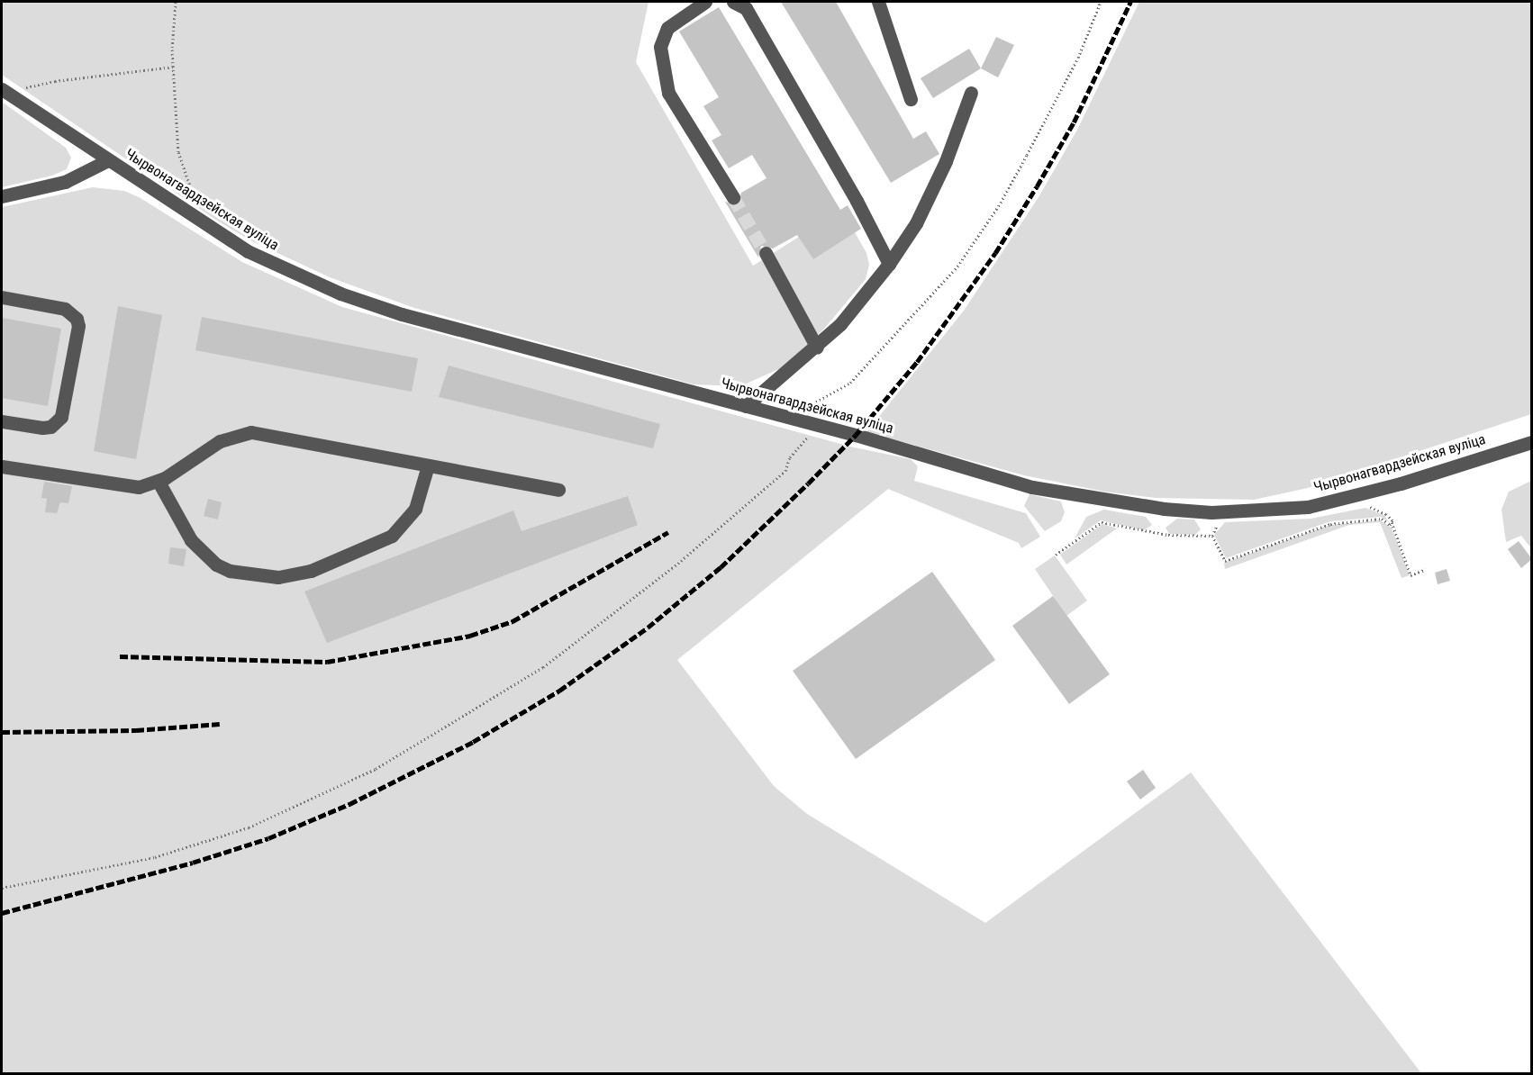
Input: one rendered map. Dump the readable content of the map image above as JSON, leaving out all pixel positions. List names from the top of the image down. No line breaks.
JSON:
{"streets":{"street":["Чырвонагвардзейская вуліца"]}}
